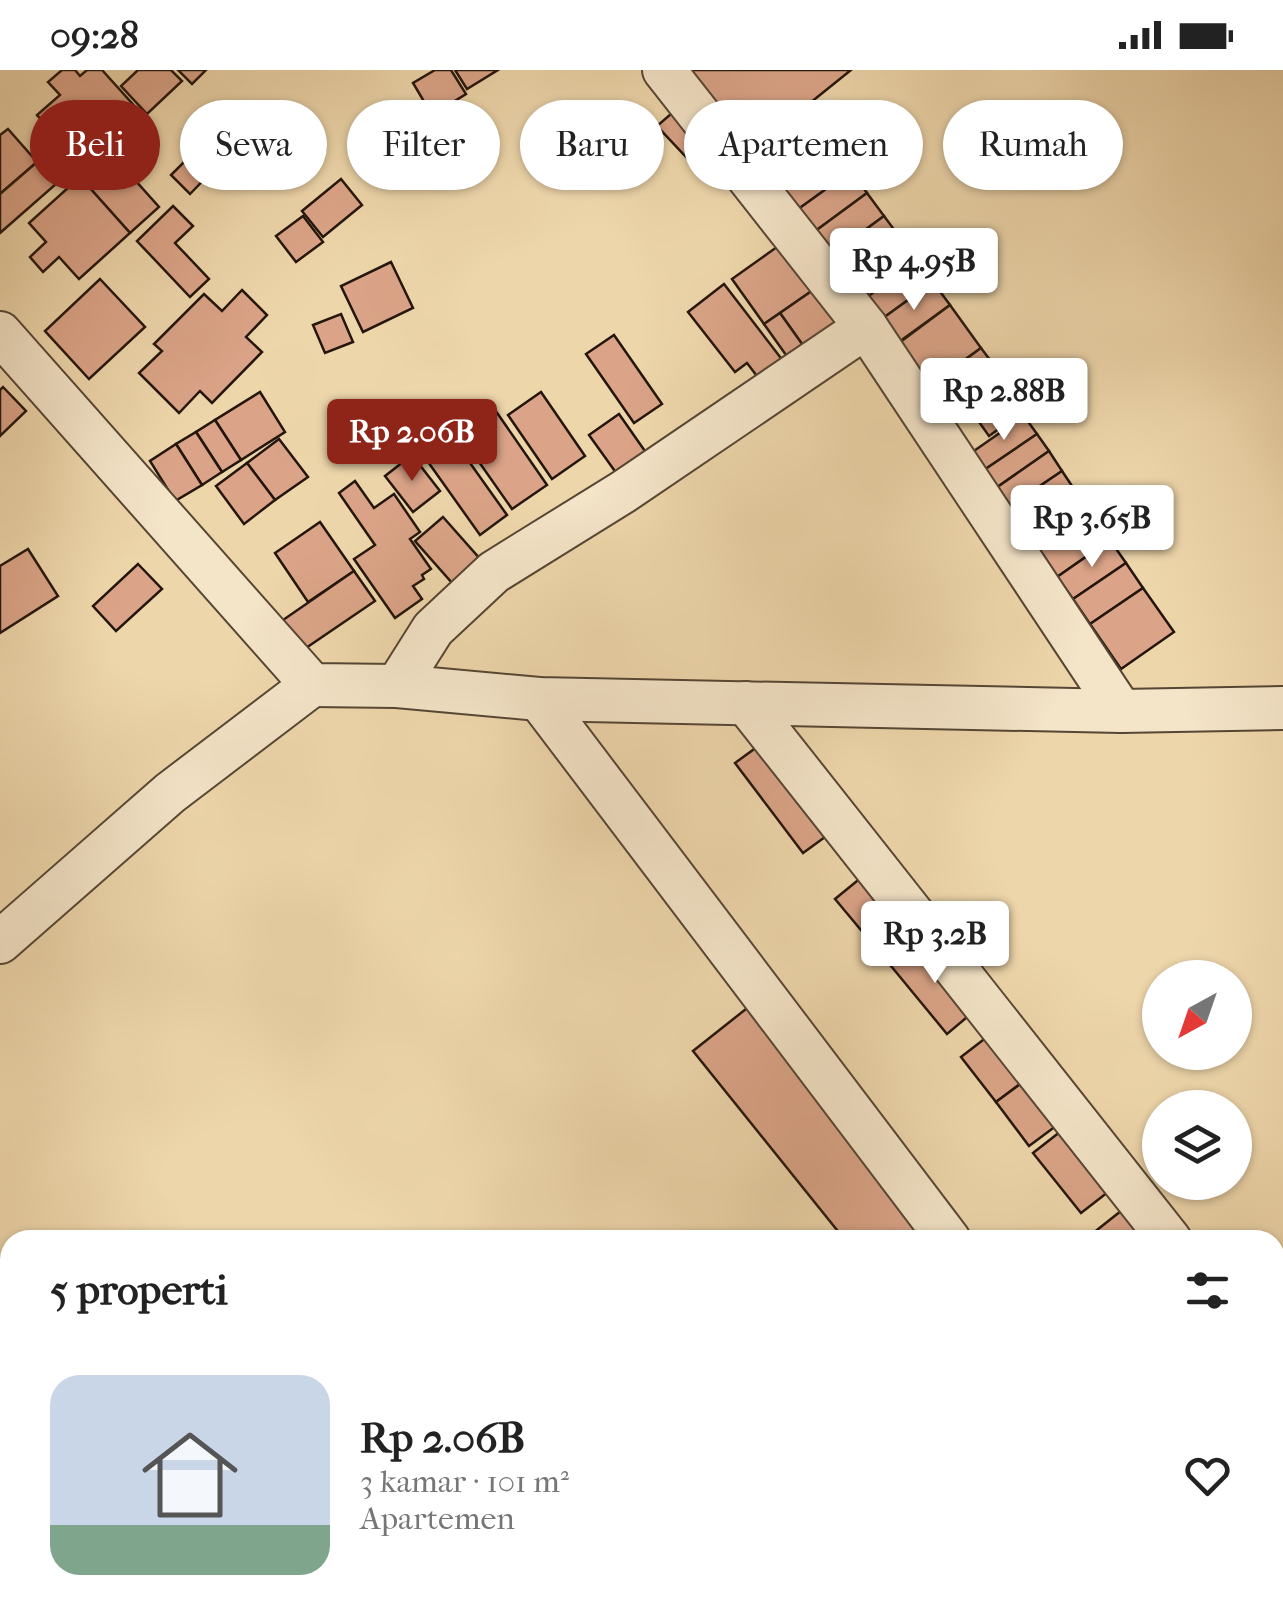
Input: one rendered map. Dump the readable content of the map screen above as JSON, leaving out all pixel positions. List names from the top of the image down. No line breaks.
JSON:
{"north":"bottom left","page":{"status":"09:28","chip":["Beli","Sewa","Filter","Baru","Apartemen","Rumah"],"price":["Rp 4.95B","Rp 2.88B","Rp 2.06B","Rp 3.65B","Rp 3.2B"],"heading":"5 properti","list":[{"name":"Rp 2.06B","note":"3 kamar · 101 m² · Apartemen"}]}}
